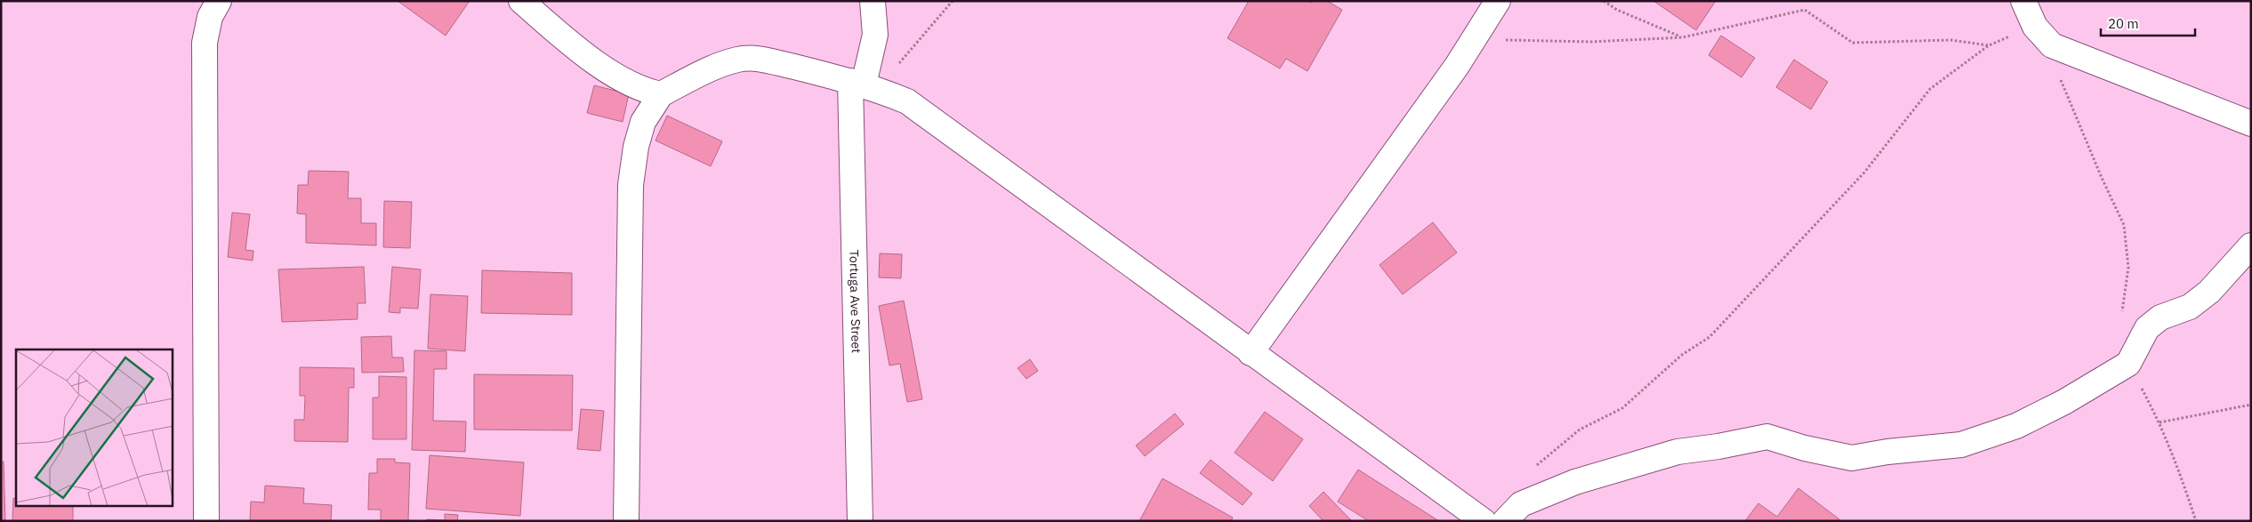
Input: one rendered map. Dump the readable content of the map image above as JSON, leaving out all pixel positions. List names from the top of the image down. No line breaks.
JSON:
{"streets":{"street":["Tortuga Ave Street"]},"scale_bar":"20 m"}
